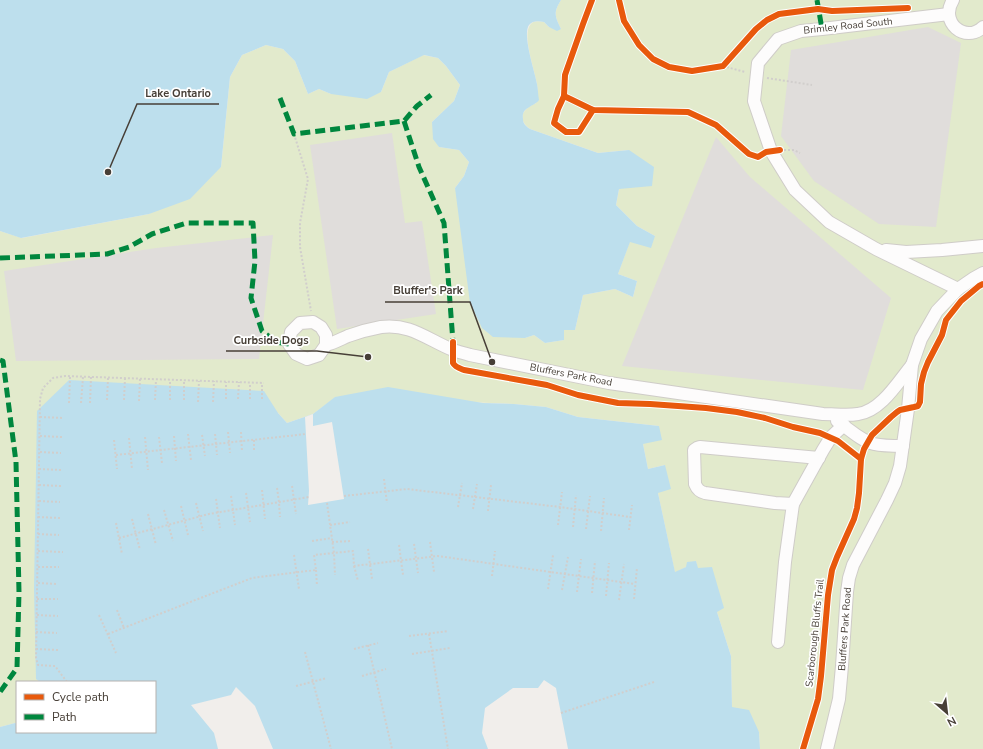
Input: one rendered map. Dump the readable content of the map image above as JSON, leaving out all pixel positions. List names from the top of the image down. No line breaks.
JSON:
{"streets":{"street":["Brimley Road South","Bluffers Park Road"],"cycle path":["Scarborough Bluffs Trail"]},"crossings":[["Brimley Road South","Bluffers Park Road"]],"places":["Lake Ontario","Curbside Dogs","Bluffer's Park"],"legend":["Cycle path","Path"],"north":"bottom right"}
